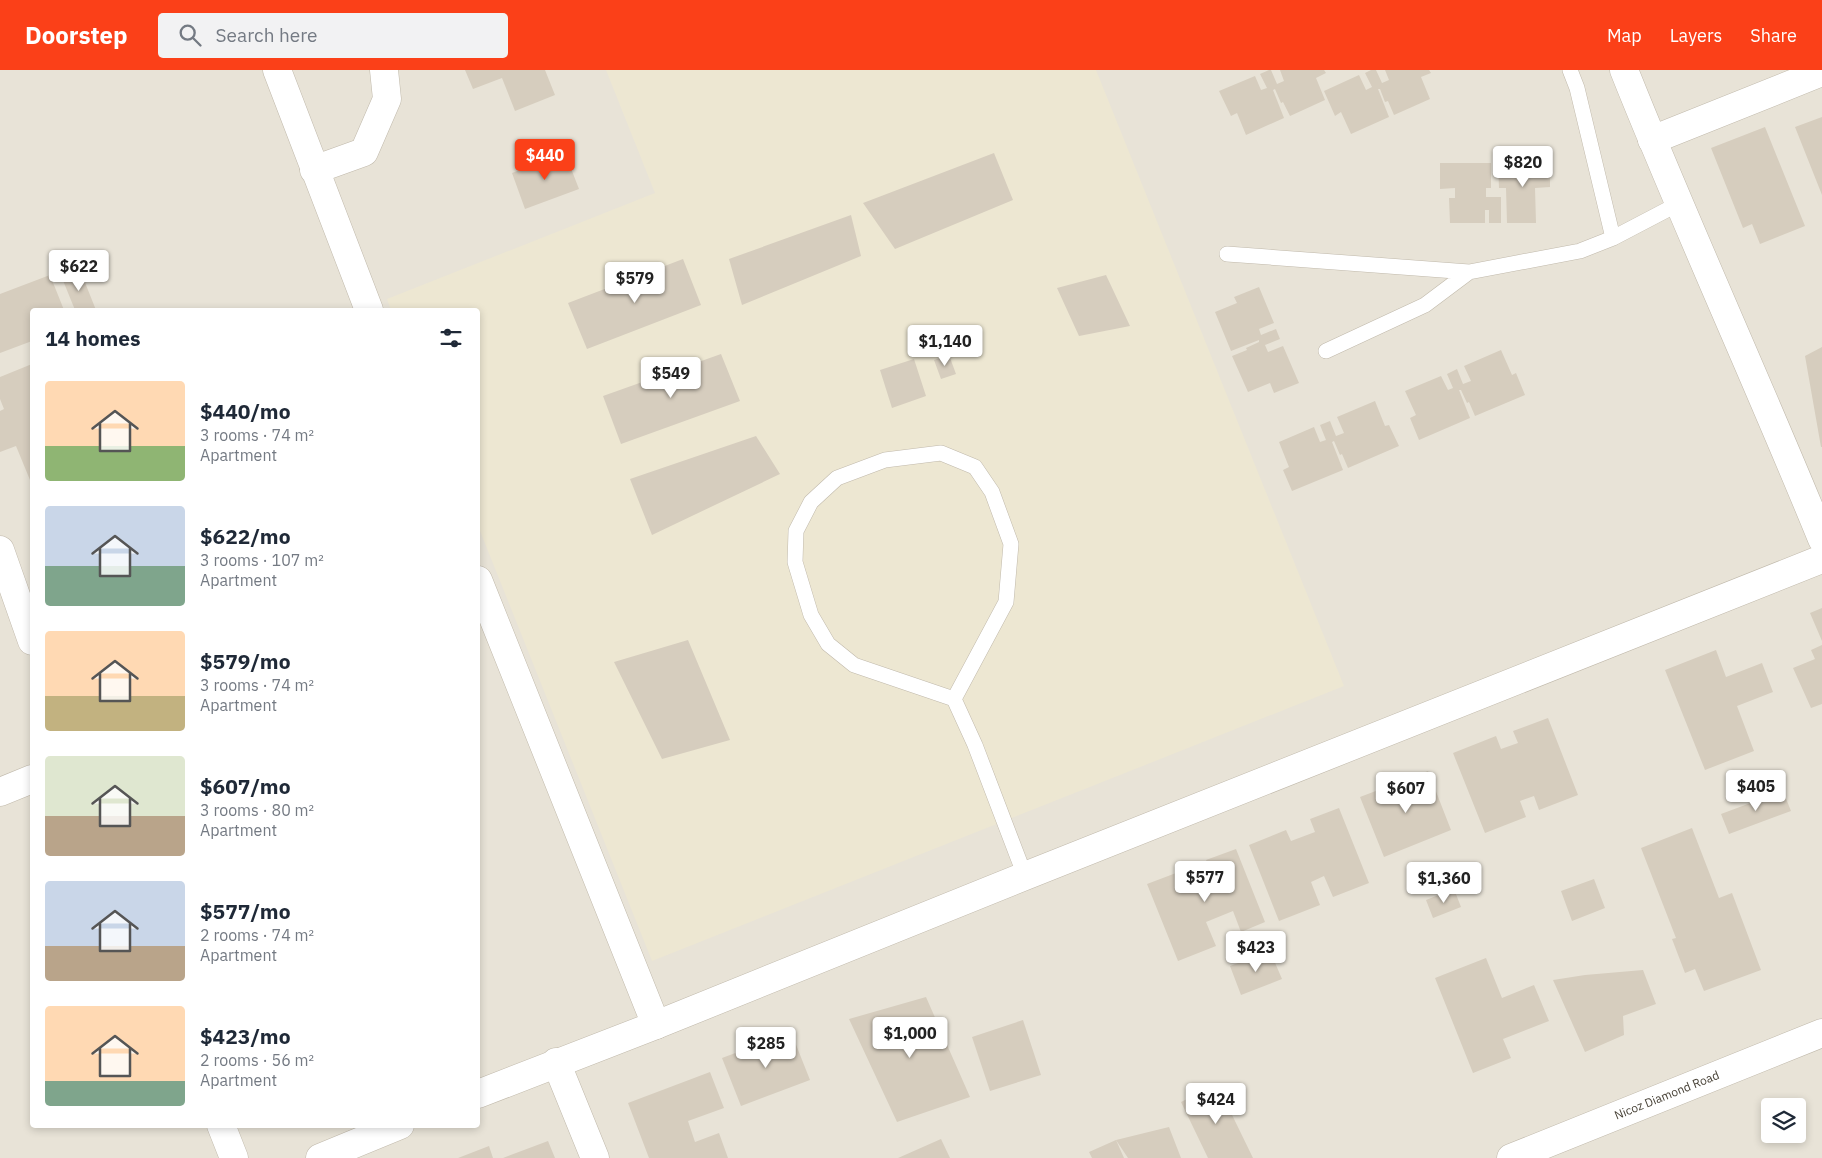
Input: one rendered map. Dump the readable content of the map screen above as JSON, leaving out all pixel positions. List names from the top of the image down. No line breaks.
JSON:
{"streets":{"street":["Nicoz Diamond Road"]},"page":{"header":"Doorstep","search":"Search here","nav":["Map","Layers","Share"],"price":["$440","$820","$622","$579","$1,140","$549","$405","$607","$577","$1,360","$423","$1,000","$285","$424"],"heading":"14 homes","list":[{"name":"$440/mo","note":"3 rooms · 74 m² · Apartment"},{"name":"$622/mo","note":"3 rooms · 107 m² · Apartment"},{"name":"$579/mo","note":"3 rooms · 74 m² · Apartment"},{"name":"$607/mo","note":"3 rooms · 80 m² · Apartment"},{"name":"$577/mo","note":"2 rooms · 74 m² · Apartment"},{"name":"$423/mo","note":"2 rooms · 56 m² · Apartment"}]}}
